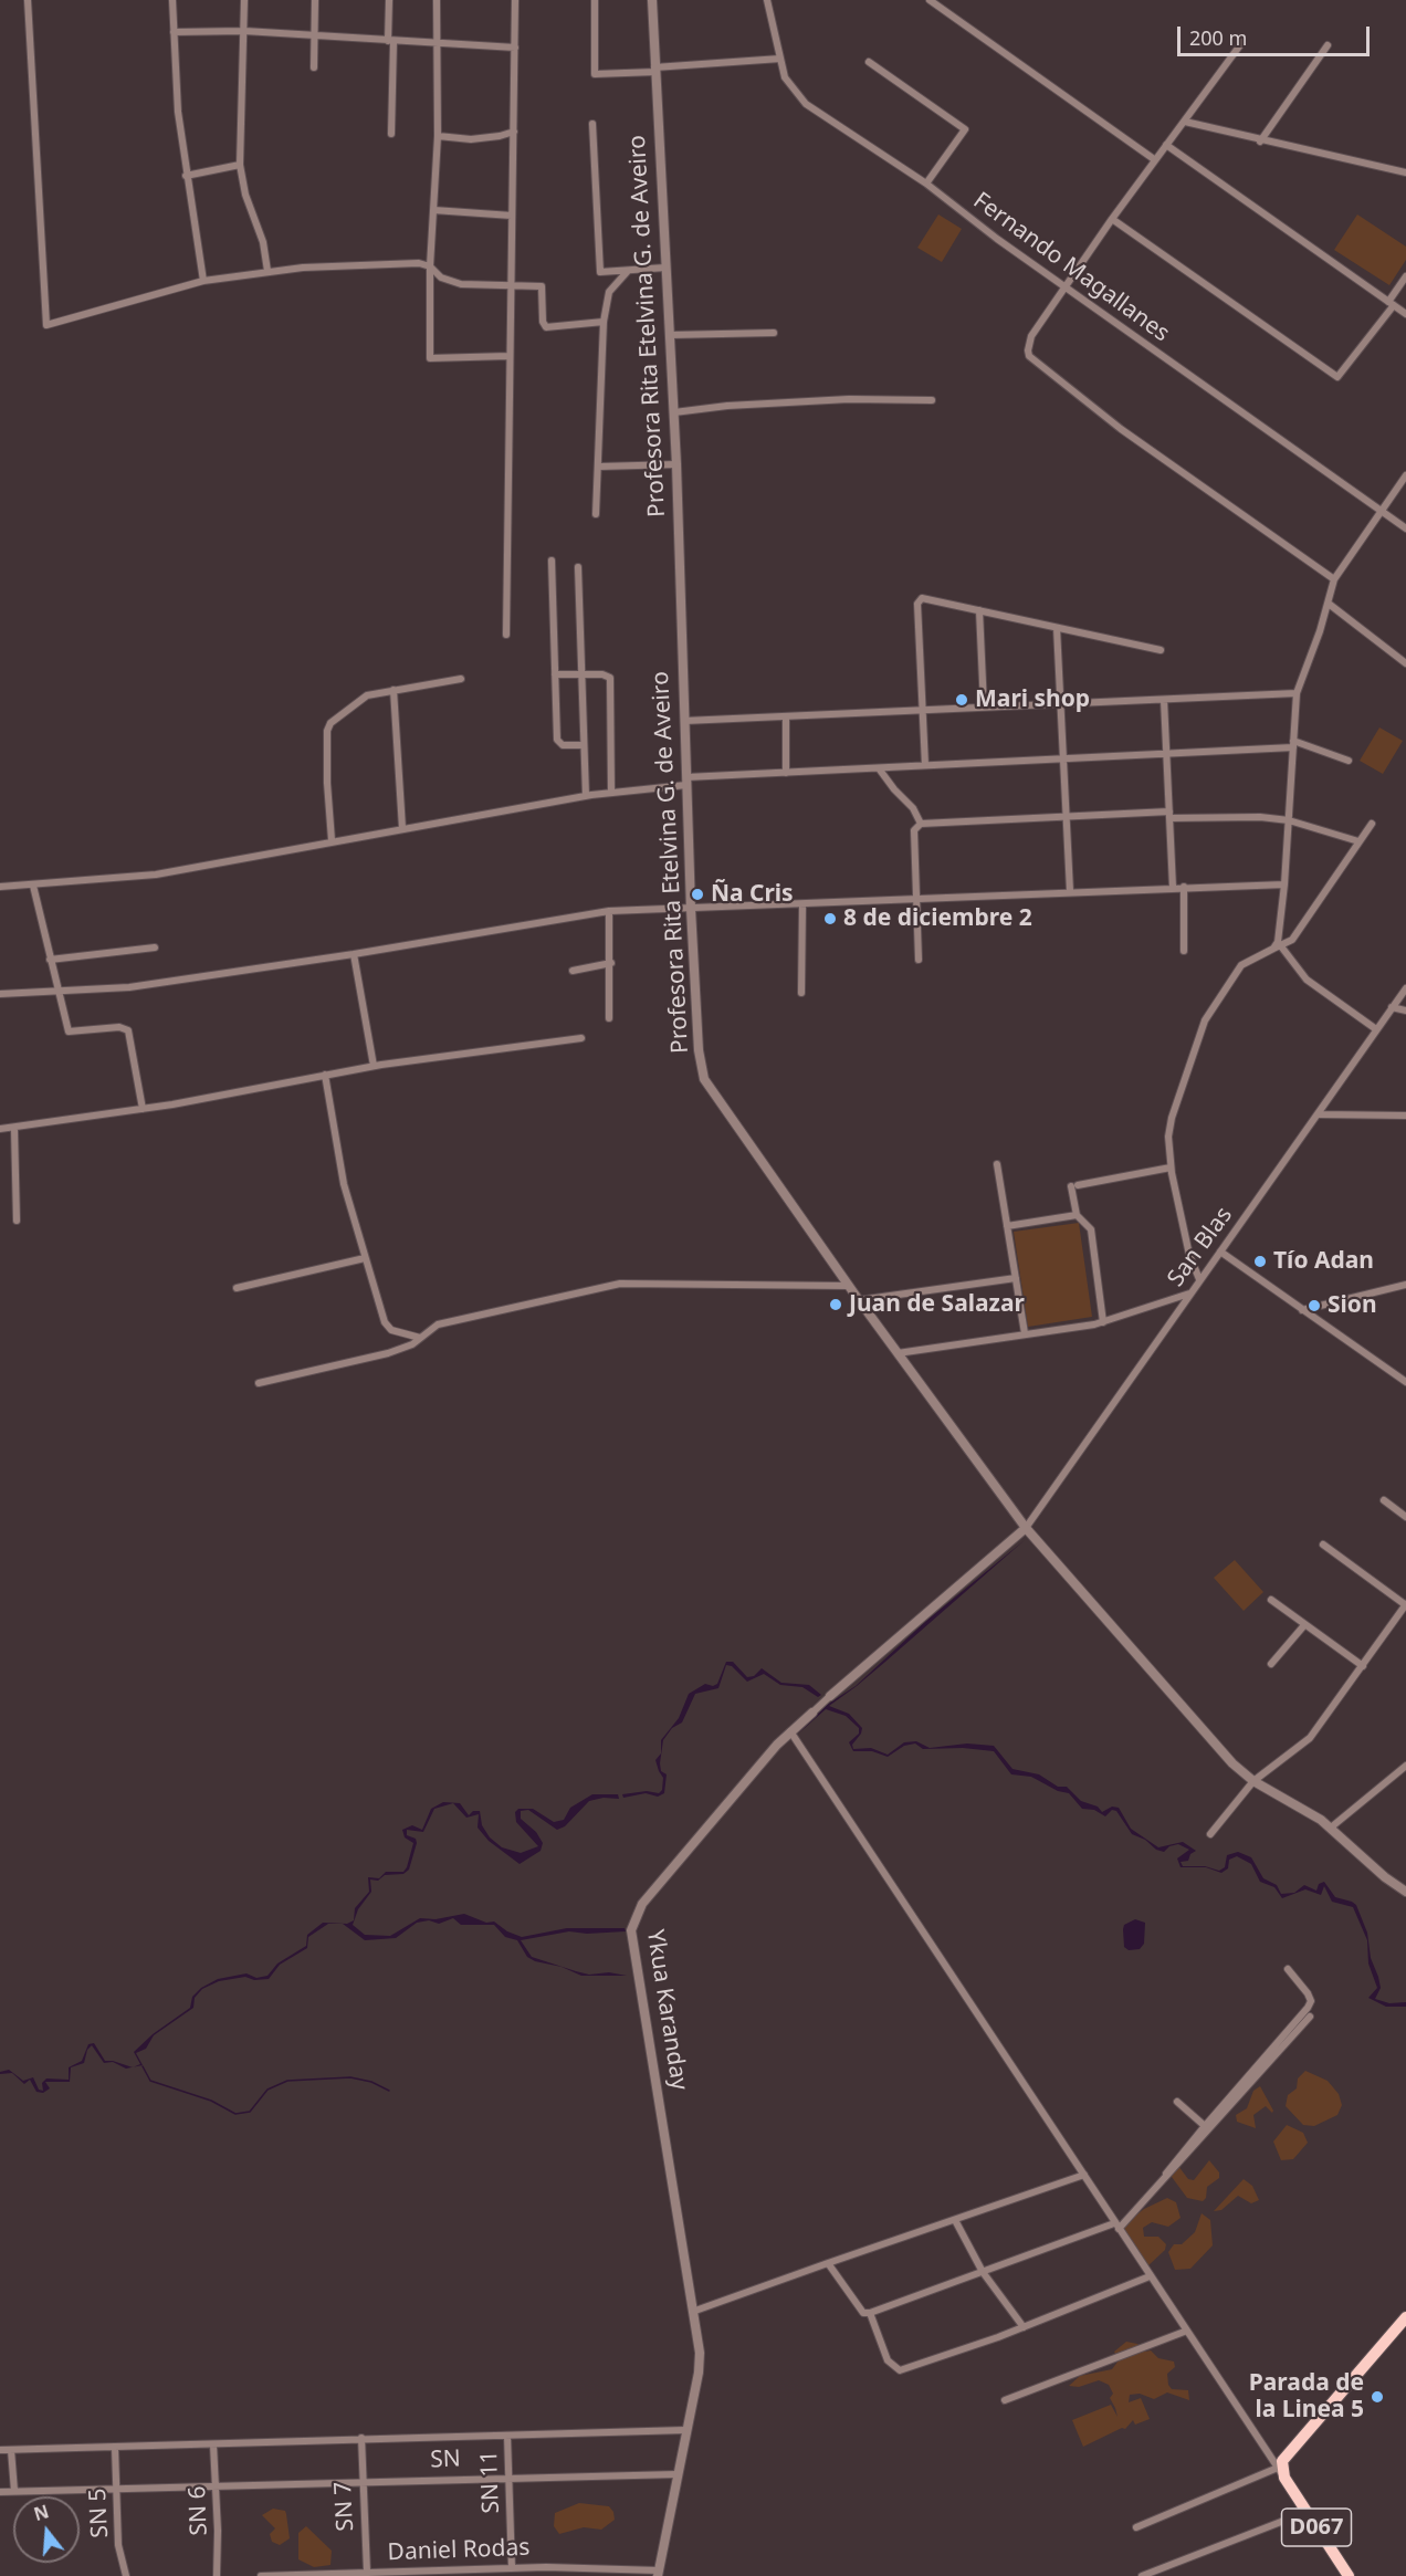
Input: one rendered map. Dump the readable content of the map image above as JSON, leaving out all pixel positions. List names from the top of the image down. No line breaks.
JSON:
{"streets":{"main road":["D067"],"street":["Fernando Magallanes","Profesora Rita Etelvina G. de Aveiro","San Blas","Ykua Karanday","SN","SN 11","SN 7","SN 6","SN 5","Daniel Rodas"]},"crossings":[["Profesora Rita Etelvina G. de Aveiro","San Blas"],["Profesora Rita Etelvina G. de Aveiro","Ykua Karanday"],["San Blas","Ykua Karanday"],["Ykua Karanday","SN"],["Ykua Karanday","Daniel Rodas"],["SN","SN 11"],["SN","SN 7"],["SN","SN 6"],["SN","SN 5"],["SN 11","Daniel Rodas"],["SN 7","Daniel Rodas"]],"places":["Mari shop","Ña Cris","8 de diciembre 2","Tío Adan","Juan de Salazar","Sion","Parada de la Linea 5"],"scale_bar":"200 m","north":"top"}
